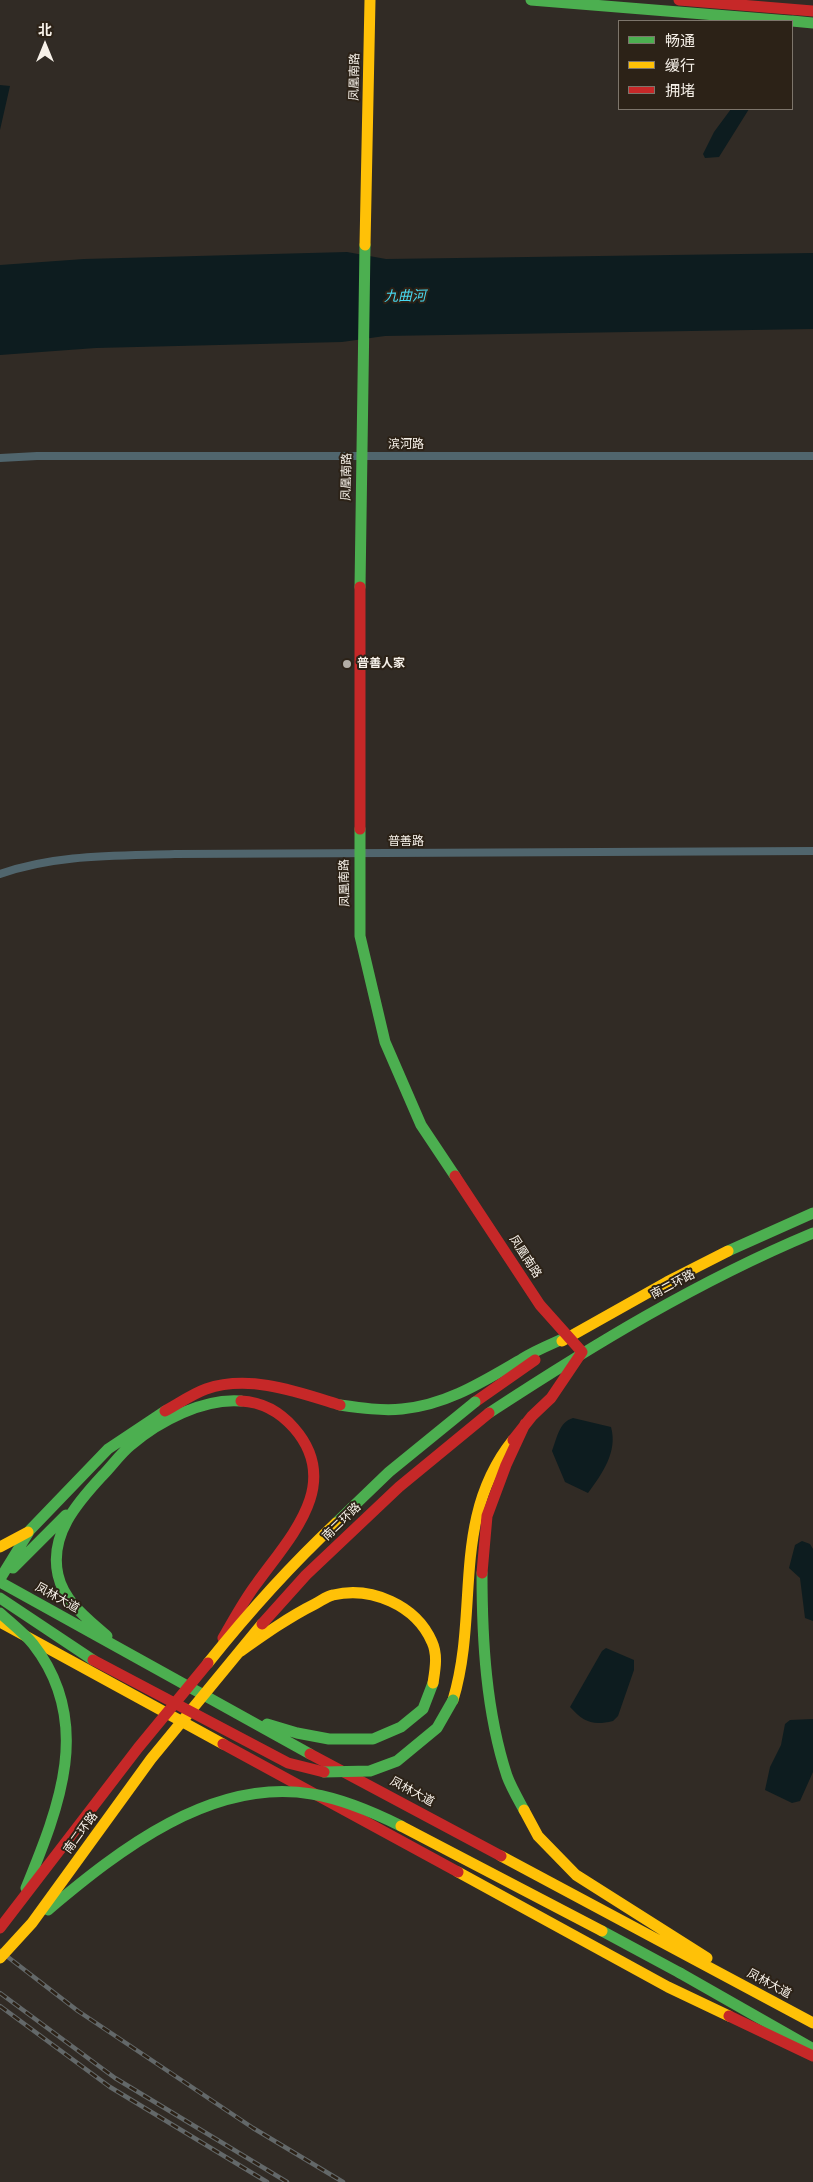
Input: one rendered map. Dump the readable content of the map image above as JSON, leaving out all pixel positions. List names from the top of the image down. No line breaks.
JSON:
{"streets":{"main road":["凤凰南路","南二环路","凤林大道"],"street":["滨河路","普善路"]},"crossings":[["凤凰南路","滨河路"],["凤凰南路","普善路"],["凤凰南路","南二环路"]],"water":["九曲河"],"places":["普善人家"],"legend":["畅通","缓行","拥堵"],"north":"top"}
